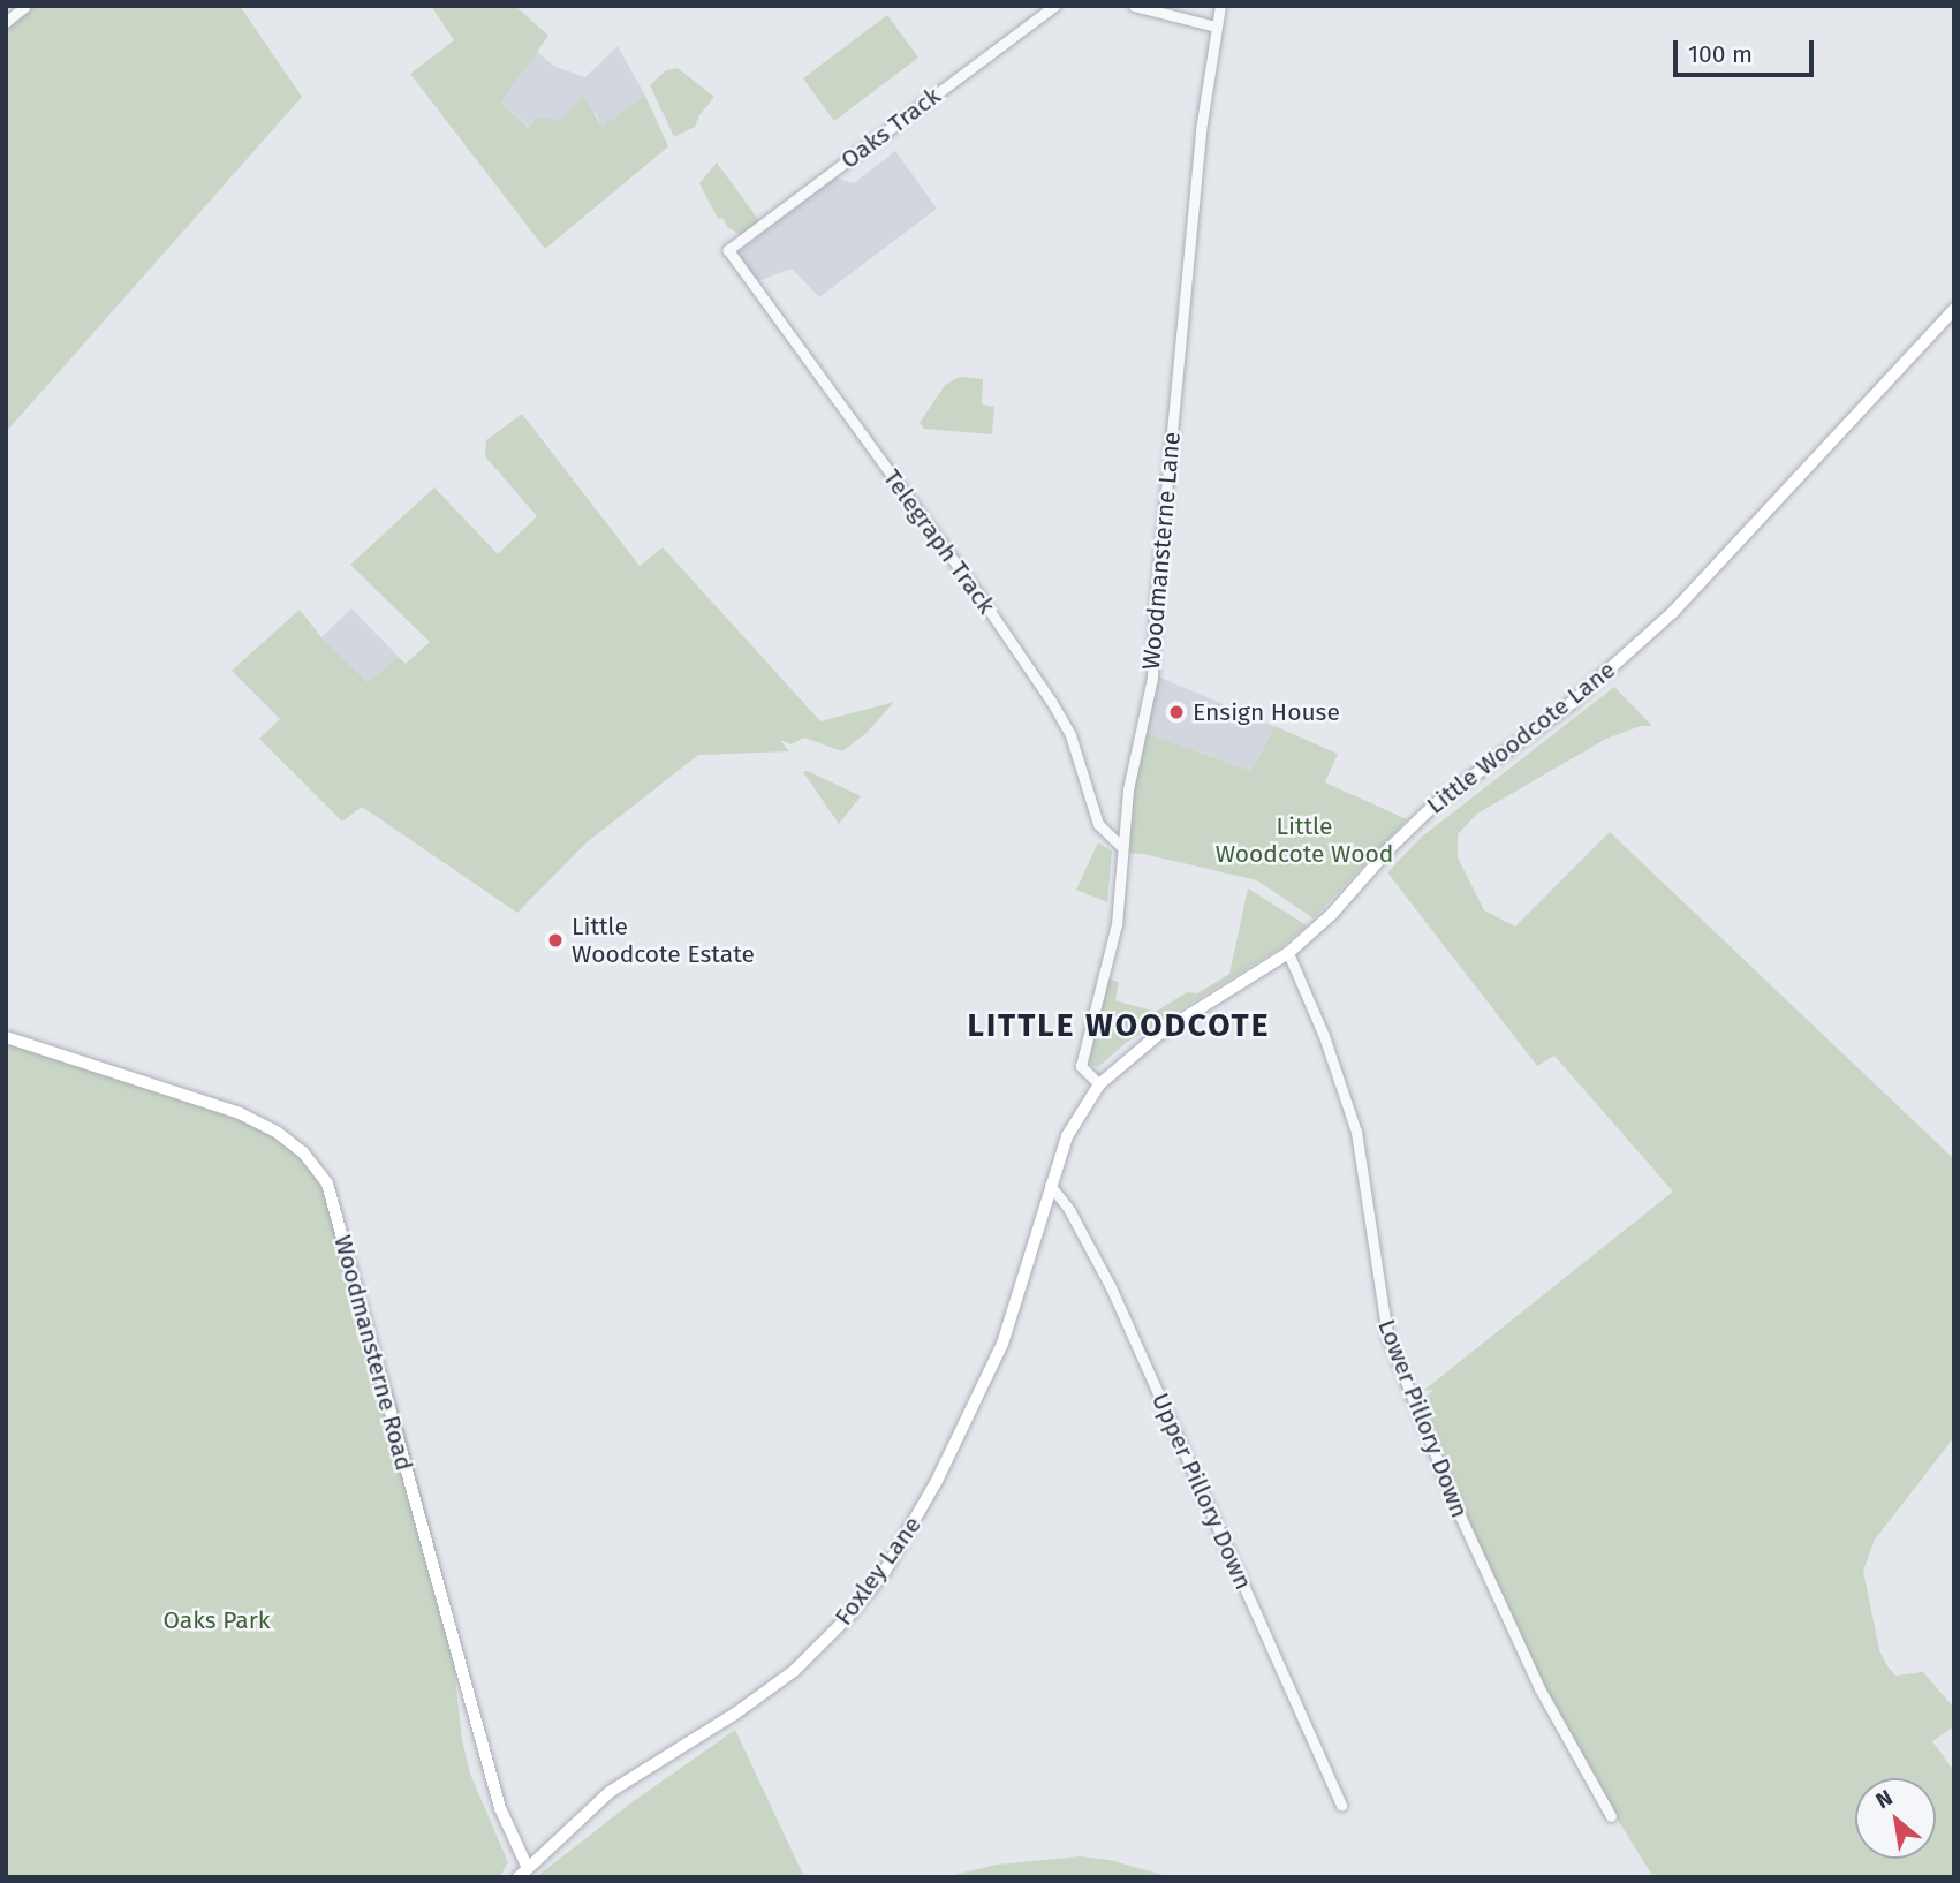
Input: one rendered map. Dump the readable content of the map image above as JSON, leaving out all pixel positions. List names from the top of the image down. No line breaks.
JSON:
{"streets":{"main road":["Little Woodcote Lane","Woodmansterne Road","Foxley Lane"],"street":["Oaks Track","Telegraph Track","Woodmansterne Lane","Lower Pillory Down","Upper Pillory Down"]},"crossings":[["Oaks Track","Telegraph Track"],["Telegraph Track","Woodmansterne Lane"],["Woodmansterne Lane","Little Woodcote Lane"],["Little Woodcote Lane","Lower Pillory Down"],["Little Woodcote Lane","Foxley Lane"],["Woodmansterne Road","Foxley Lane"],["Upper Pillory Down","Foxley Lane"]],"districts":["LITTLE WOODCOTE"],"parks":["Little Woodcote Wood","Oaks Park"],"places":["Ensign House","Little Woodcote Estate"],"scale_bar":"100 m","north":"top left"}
